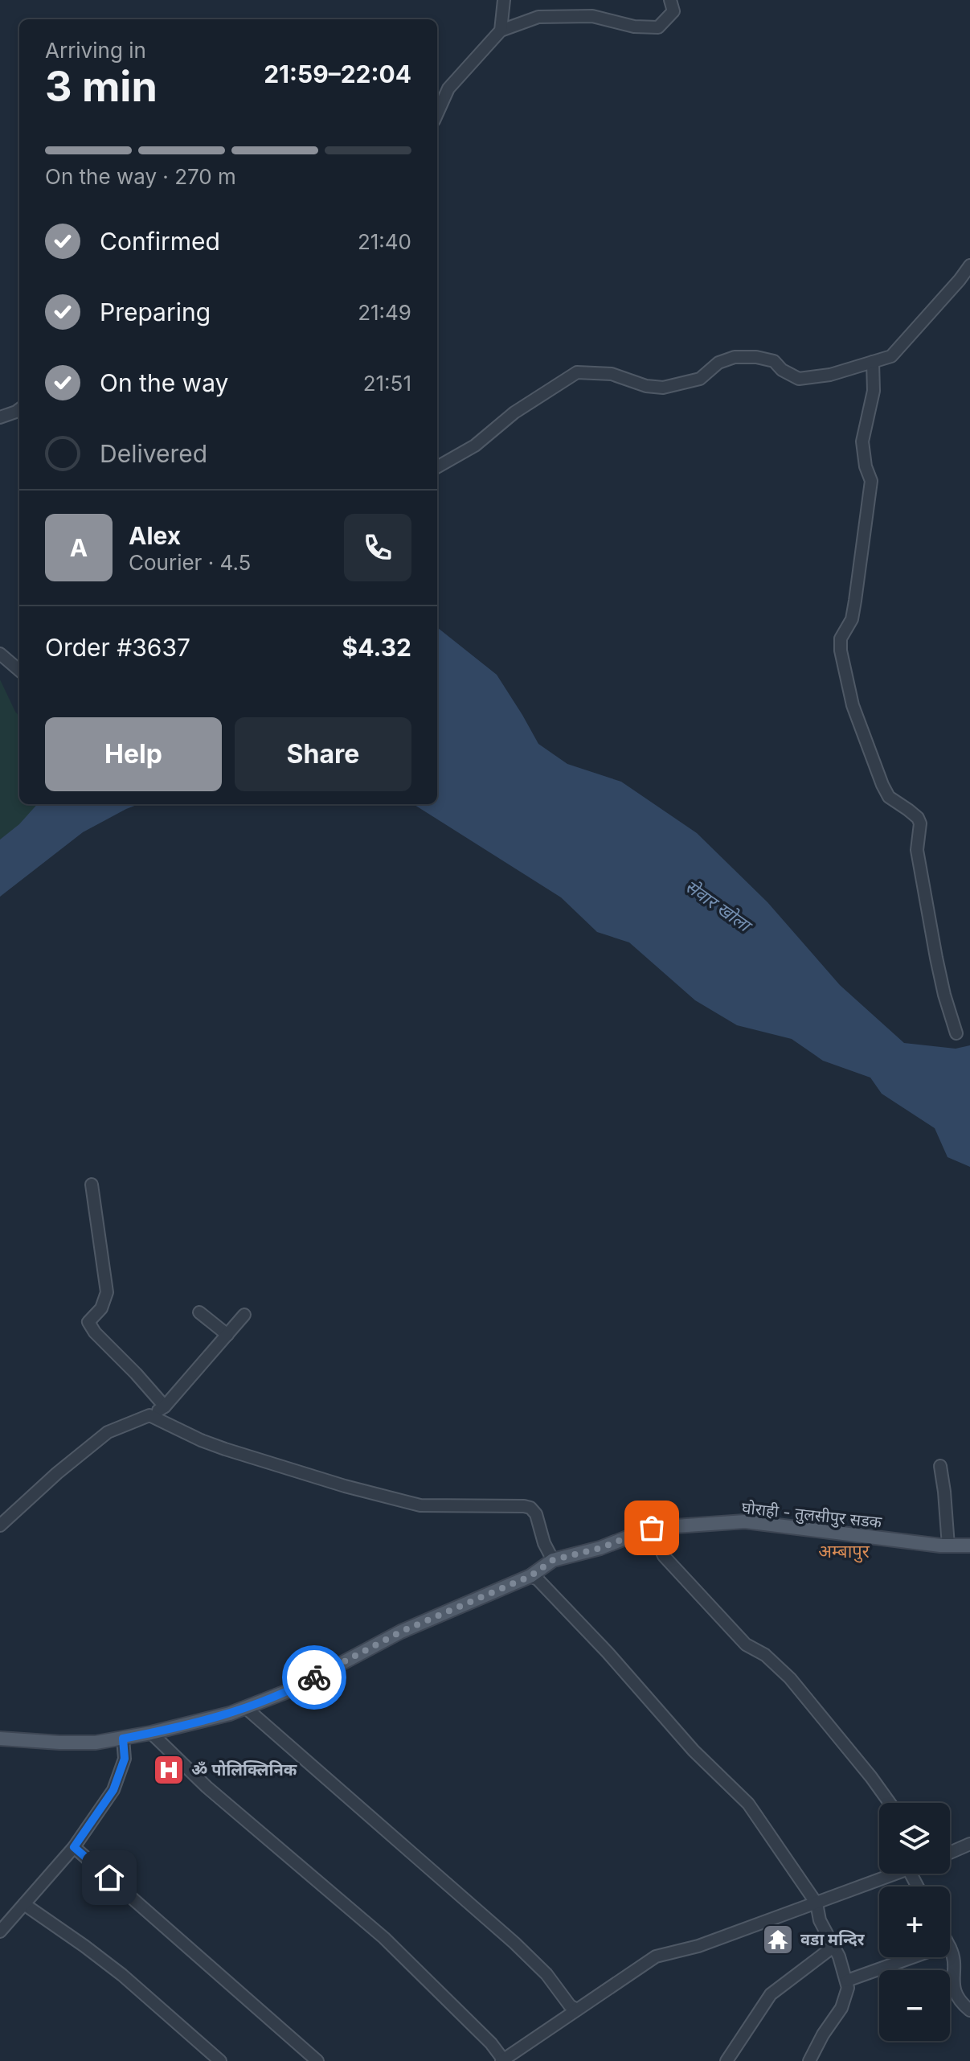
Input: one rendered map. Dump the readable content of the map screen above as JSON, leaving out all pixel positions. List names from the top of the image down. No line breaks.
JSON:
{"streets":{"main road":["घोराही - तुलसीपुर सडक"]},"districts":["अम्बापुर"],"water":["सेवार खोला"],"places":{"hospital":["ॐ पोलिक्लिनिक"],"temple":["वडा मन्दिर"]},"page":{"heading":["3 min","Arriving in","21:59–22:04"],"panel":["Alex","Courier · 4.5","Order #3637","$4.32"],"bar":"On the way · 270 m","list":[["Confirmed","21:40"],["Preparing","21:49"],["On the way","21:51"],"Delivered"],"round":"A","buttons":["Help","Share"],"map_buttons":["+","−"]}}
